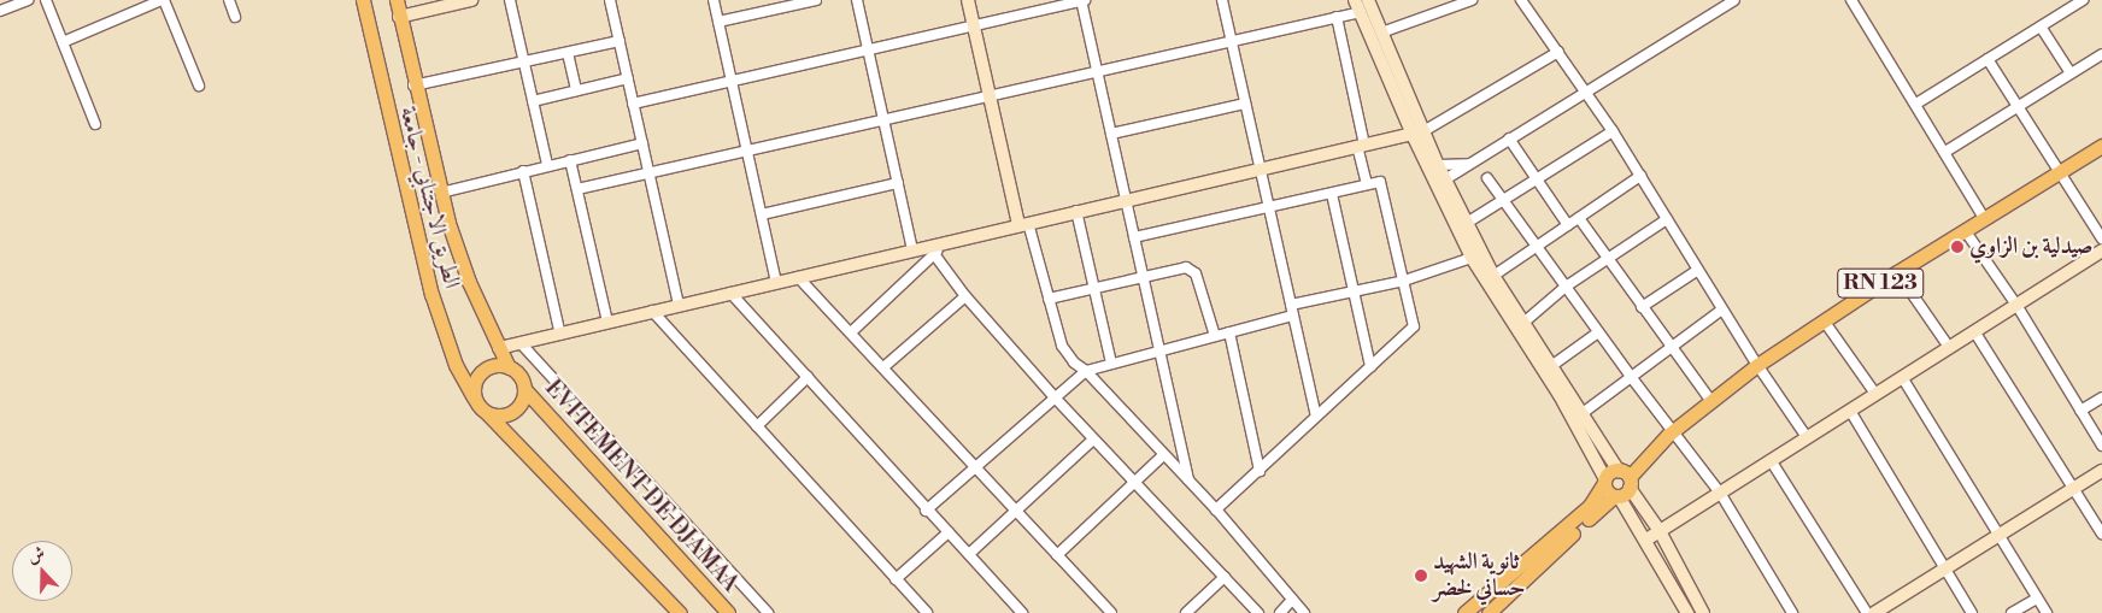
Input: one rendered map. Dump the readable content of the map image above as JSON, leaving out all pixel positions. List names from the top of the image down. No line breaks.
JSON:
{"streets":{"main road":["الطريق الاجتنابي - جامعة","RN 123","EVITEMENT DE DJAMAA"]},"crossings":[["الطريق الاجتنابي - جامعة","EVITEMENT DE DJAMAA"]],"places":["صيدلية بن الزاوي","ثانوية الشهيد حساني لخضر"],"north":"top"}
